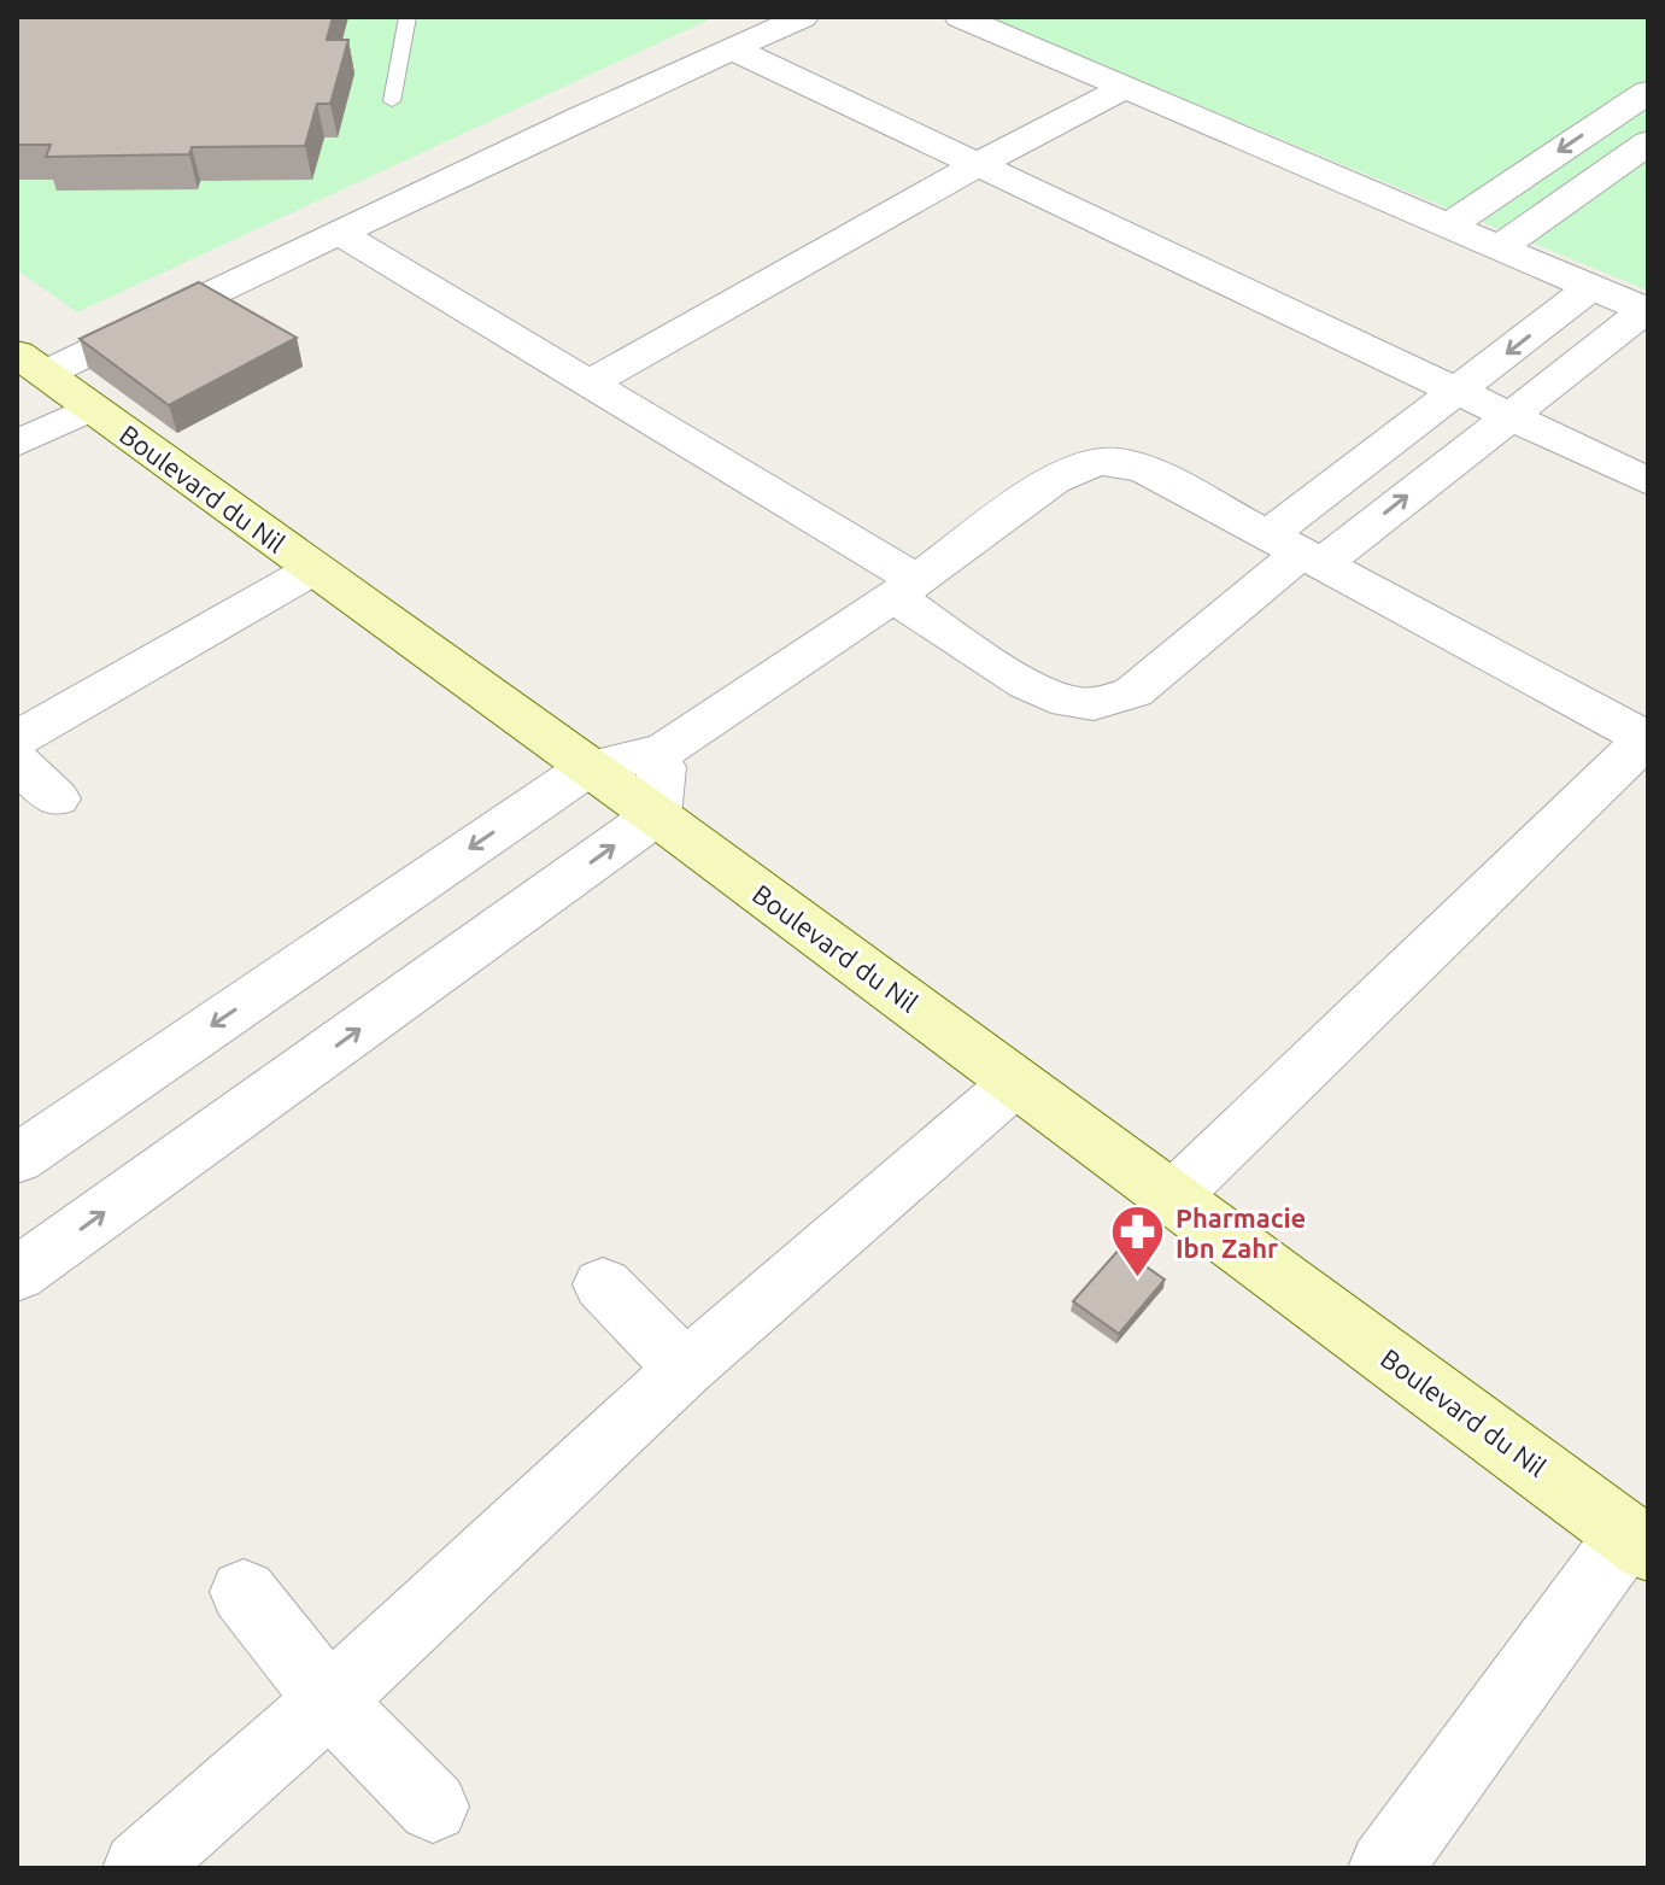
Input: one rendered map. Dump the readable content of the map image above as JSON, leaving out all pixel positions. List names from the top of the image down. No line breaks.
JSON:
{"streets":{"street":["Boulevard du Nil"]},"places":{"pharmacy":["Pharmacie Ibn Zahr"]}}
